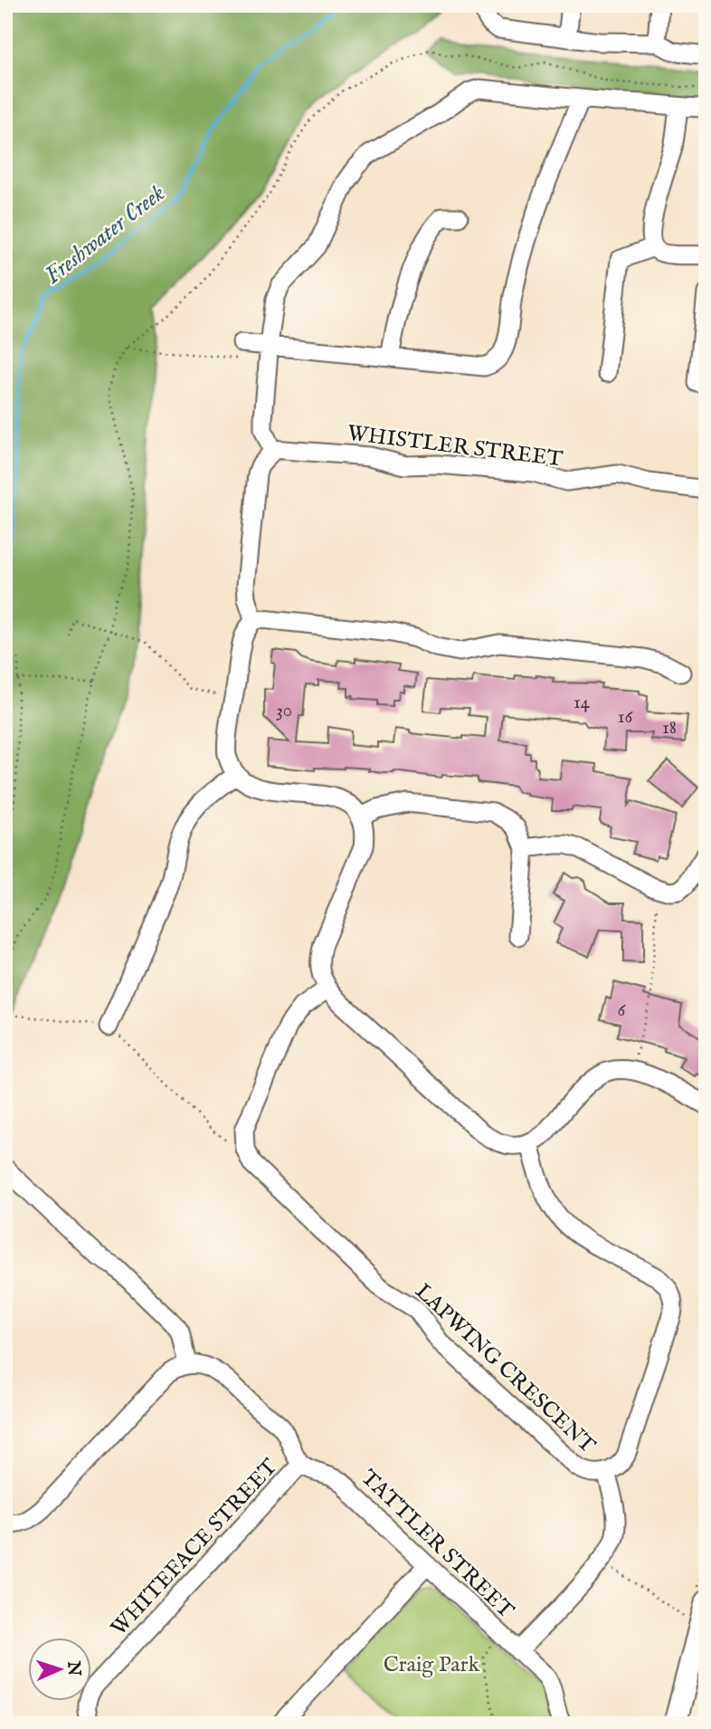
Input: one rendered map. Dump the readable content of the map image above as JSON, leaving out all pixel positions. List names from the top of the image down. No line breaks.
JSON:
{"streets":{"street":["WHISTLER STREET","LAPWING CRESCENT","TATTLER STREET","WHITEFACE STREET"]},"crossings":[["TATTLER STREET","WHITEFACE STREET"]],"water":["Freshwater Creek"],"parks":["Craig Park"],"house_numbers":["14","30","16","18","6"],"north":"right"}
